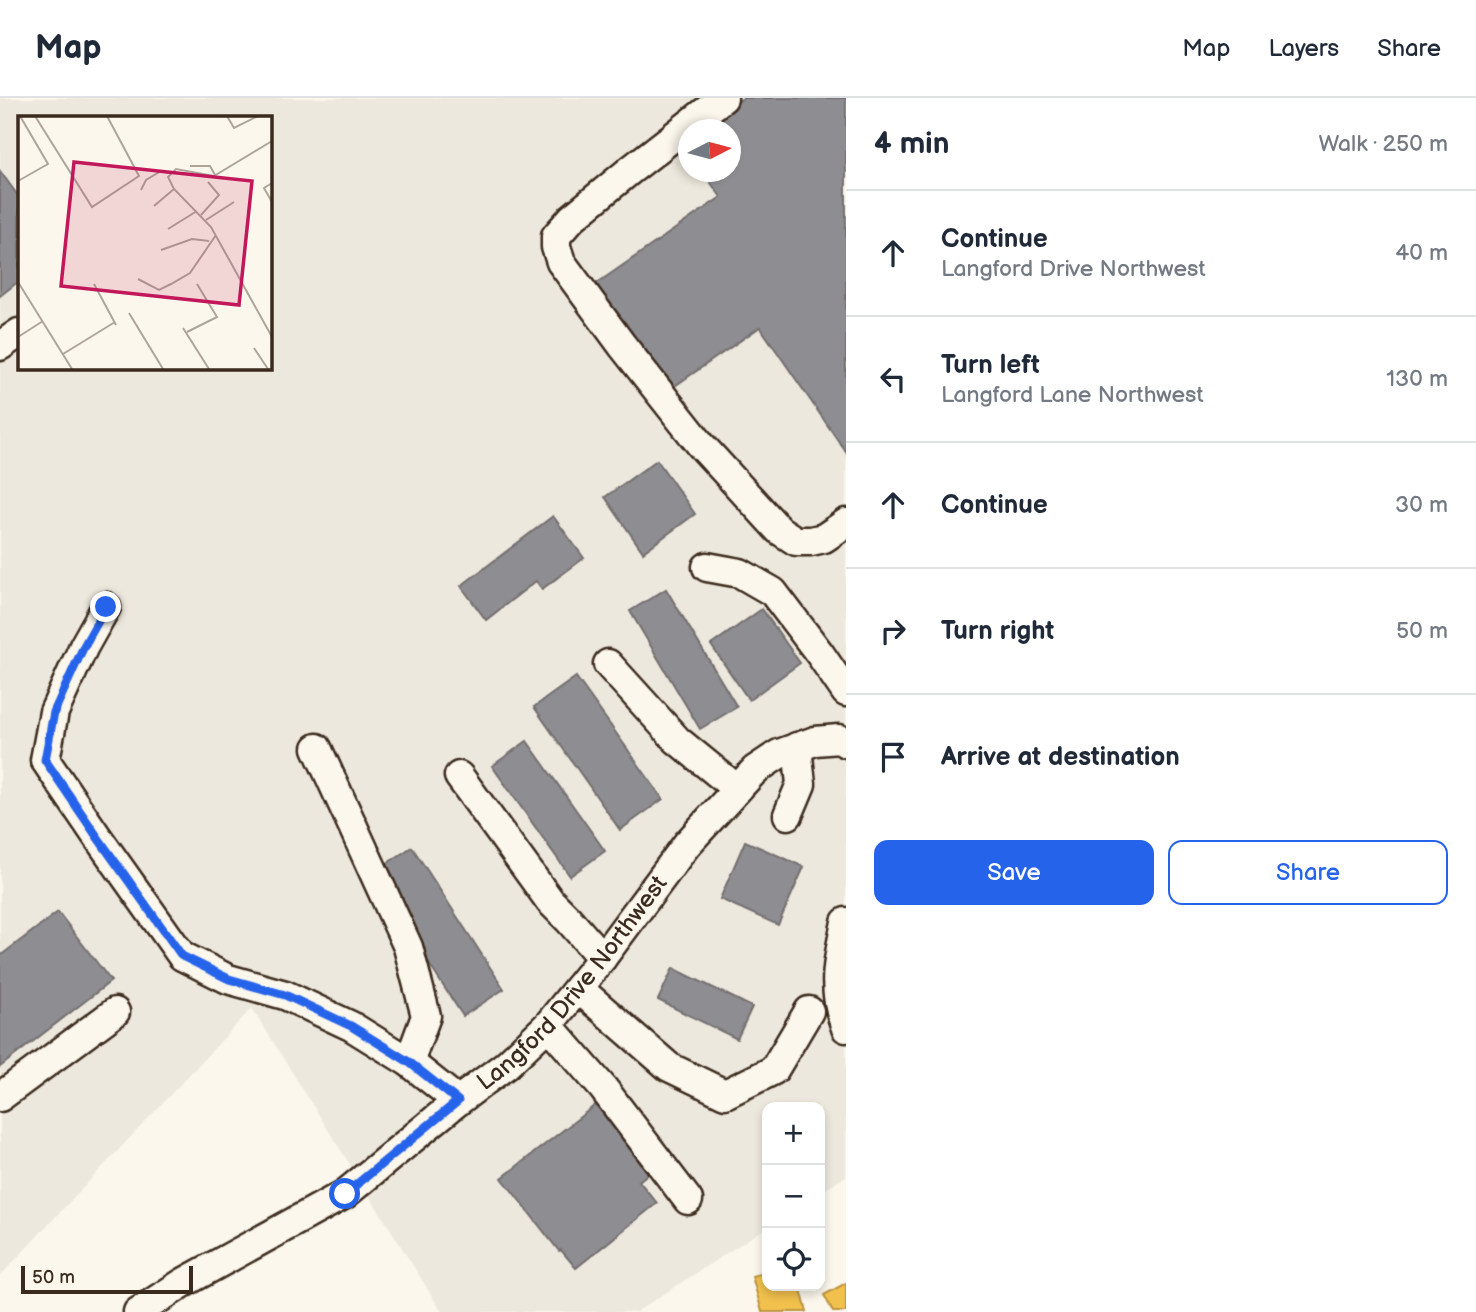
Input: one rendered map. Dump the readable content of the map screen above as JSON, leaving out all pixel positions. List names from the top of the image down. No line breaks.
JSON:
{"streets":{"street":["Langford Drive Northwest"]},"scale_bar":"50 m","north":"right","page":{"header":"Map","nav":["Map","Layers","Share"],"heading":["4 min","Walk · 250 m"],"list":[["Continue","Langford Drive Northwest","40 m"],["Turn left","Langford Lane Northwest","130 m"],["Continue","30 m"],["Turn right","50 m"],"Arrive at destination"],"buttons":["Save","Share"],"map_buttons":["+","−"],"scale":"50 m"}}
